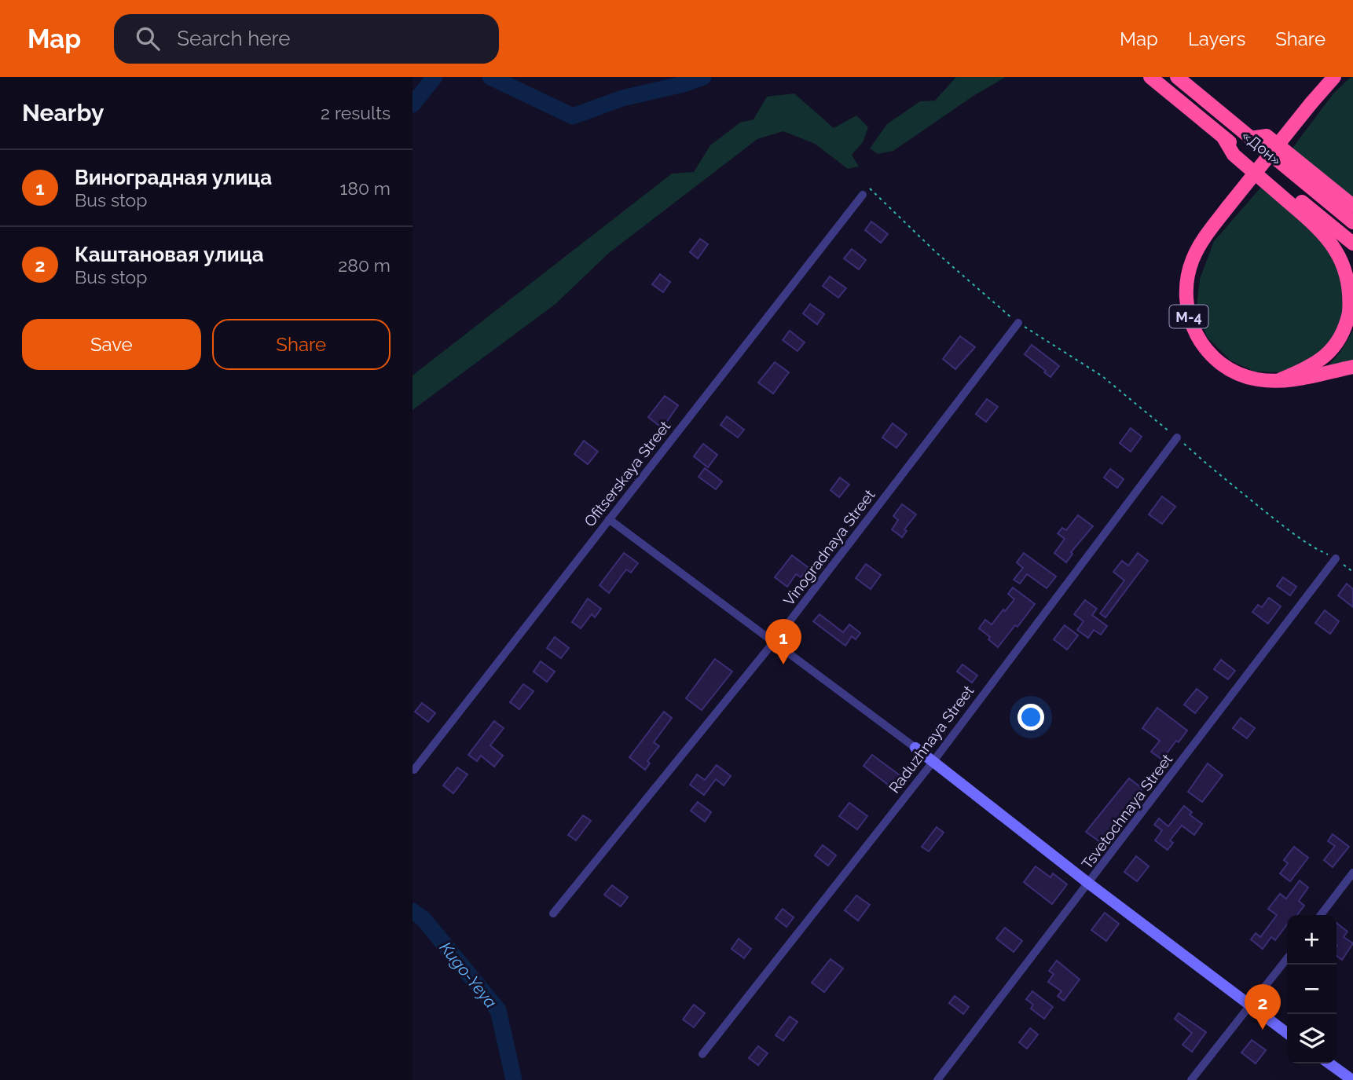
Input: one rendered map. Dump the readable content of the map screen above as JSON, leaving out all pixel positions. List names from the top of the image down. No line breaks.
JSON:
{"streets":{"highway":["«Дон»","М-4"],"street":["Ofitserskaya Street","Vinogradnaya Street","Raduzhnaya Street","Tsvetochnaya Street"]},"crossings":[["«Дон»","М-4"]],"water":["Kugo-Yeya"],"page":{"header":"Map","search":"Search here","nav":["Map","Layers","Share"],"heading":["Nearby","2 results"],"list":[{"mark":"1","name":"Виноградная улица","note":"Bus stop","value":"180 m"},{"mark":"2","name":"Каштановая улица","note":"Bus stop","value":"280 m"}],"buttons":["Save","Share"],"pins":["1","2"],"map_buttons":["+","−"]}}
